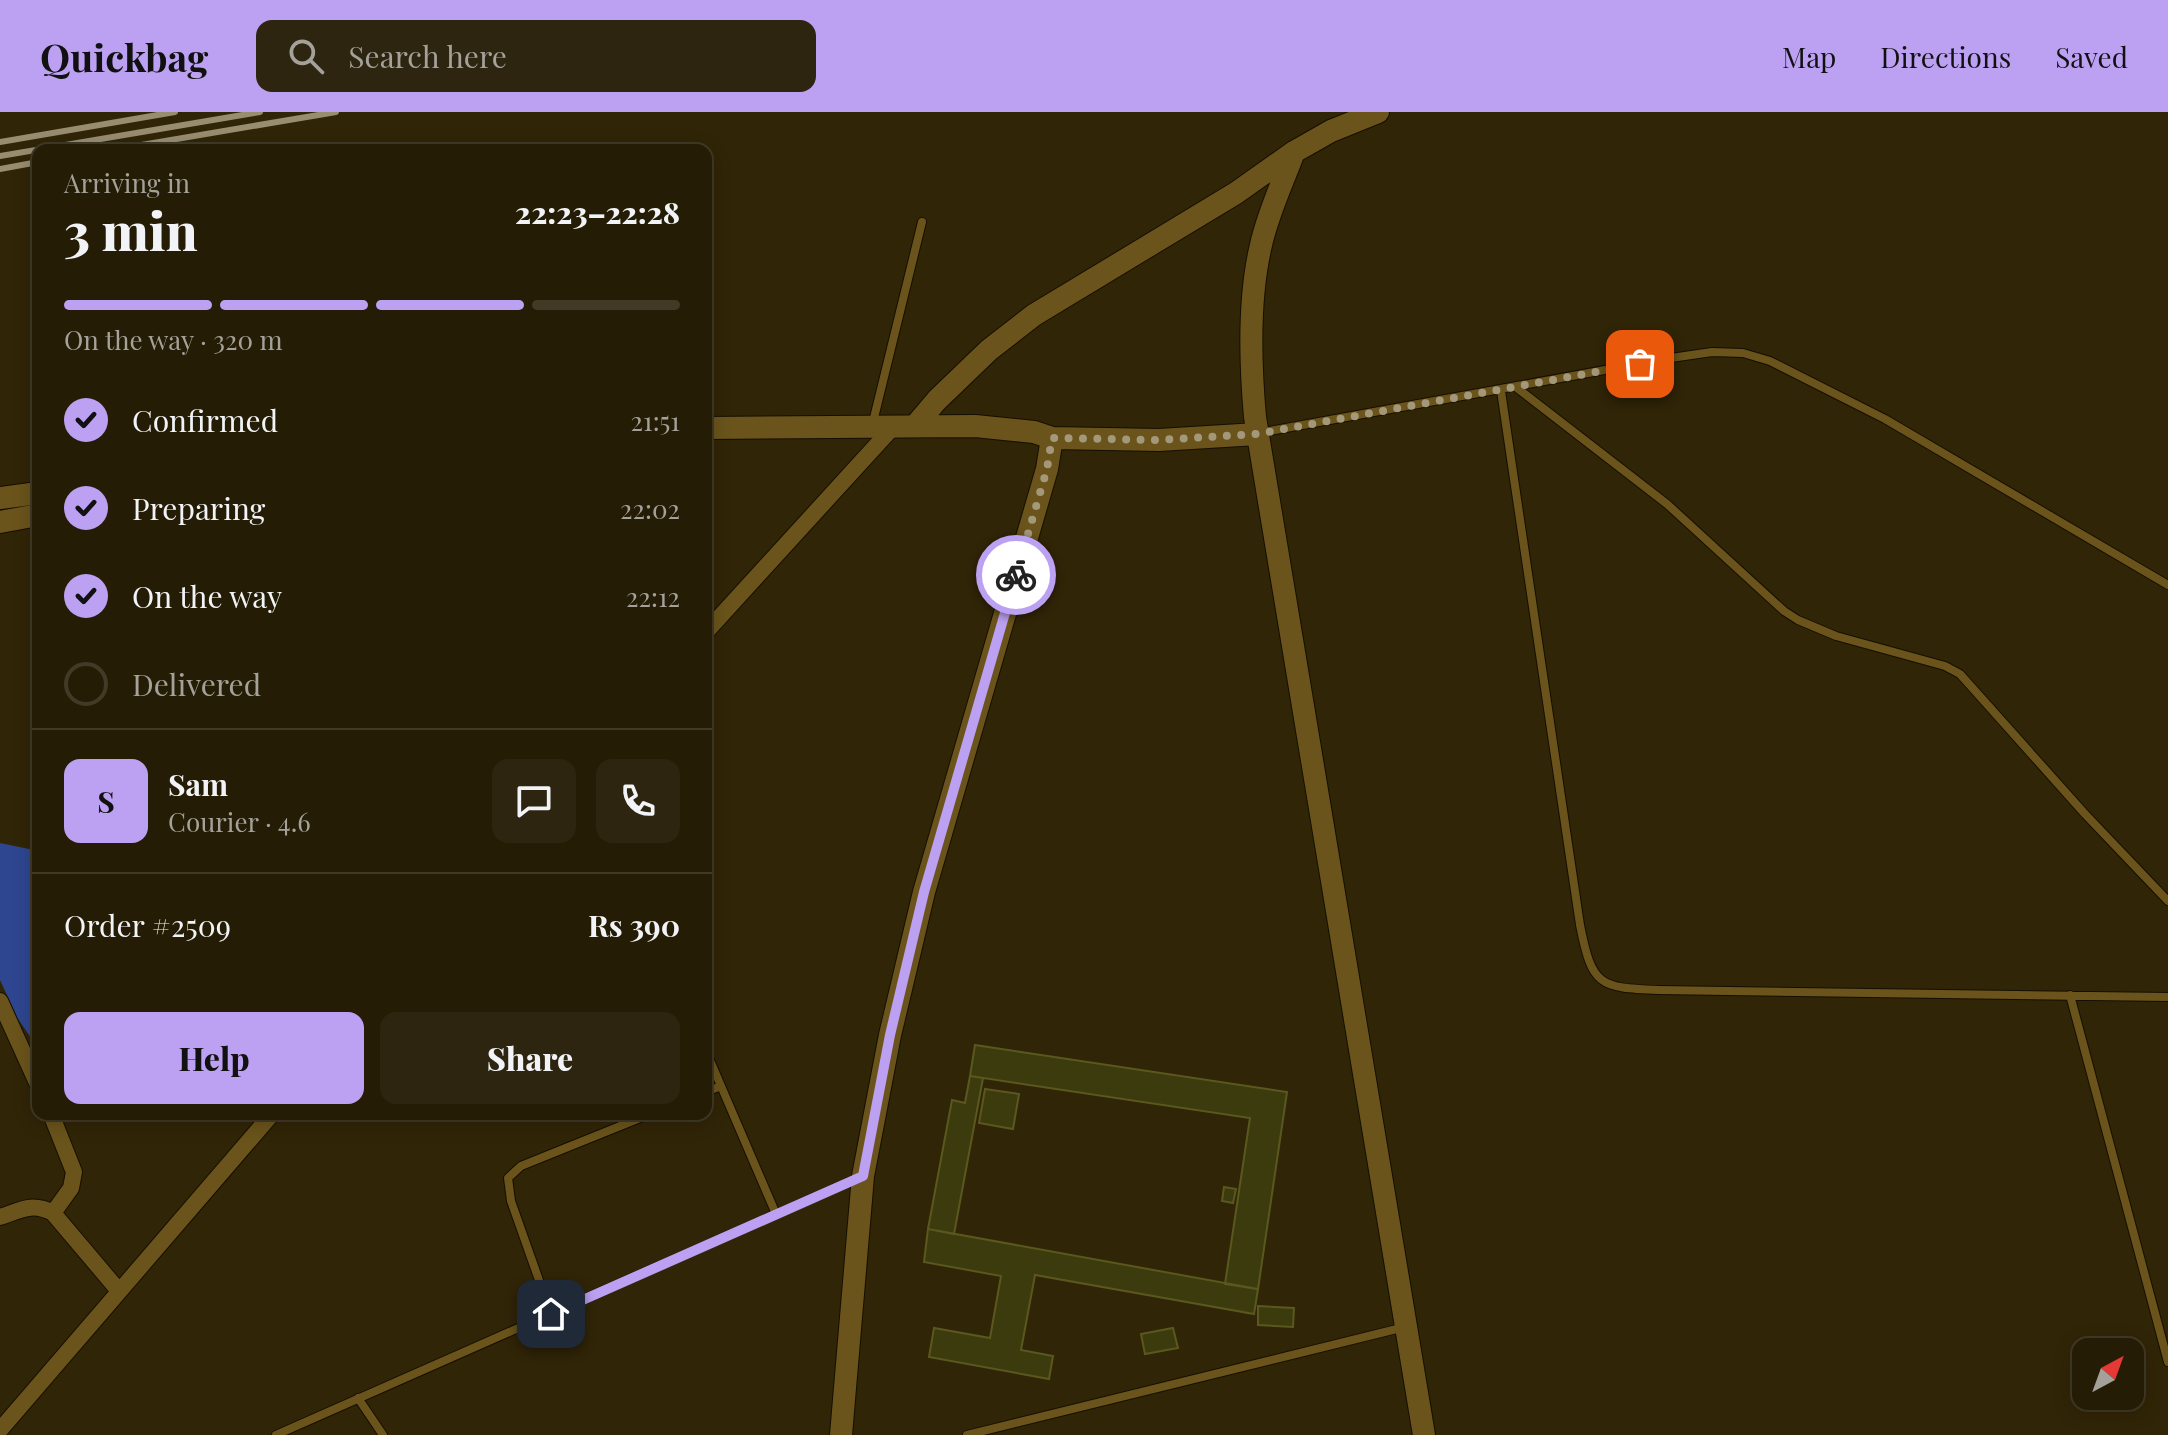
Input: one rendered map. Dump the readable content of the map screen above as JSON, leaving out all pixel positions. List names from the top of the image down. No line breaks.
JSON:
{"north":"top right","page":{"header":"Quickbag","search":"Search here","nav":["Map","Directions","Saved"],"heading":["3 min","Arriving in","22:23–22:28"],"panel":["Sam","Courier · 4.6","Order #2509","Rs 390"],"bar":"On the way · 320 m","list":[["Confirmed","21:51"],["Preparing","22:02"],["On the way","22:12"],"Delivered"],"round":"S","buttons":["Help","Share"]}}
